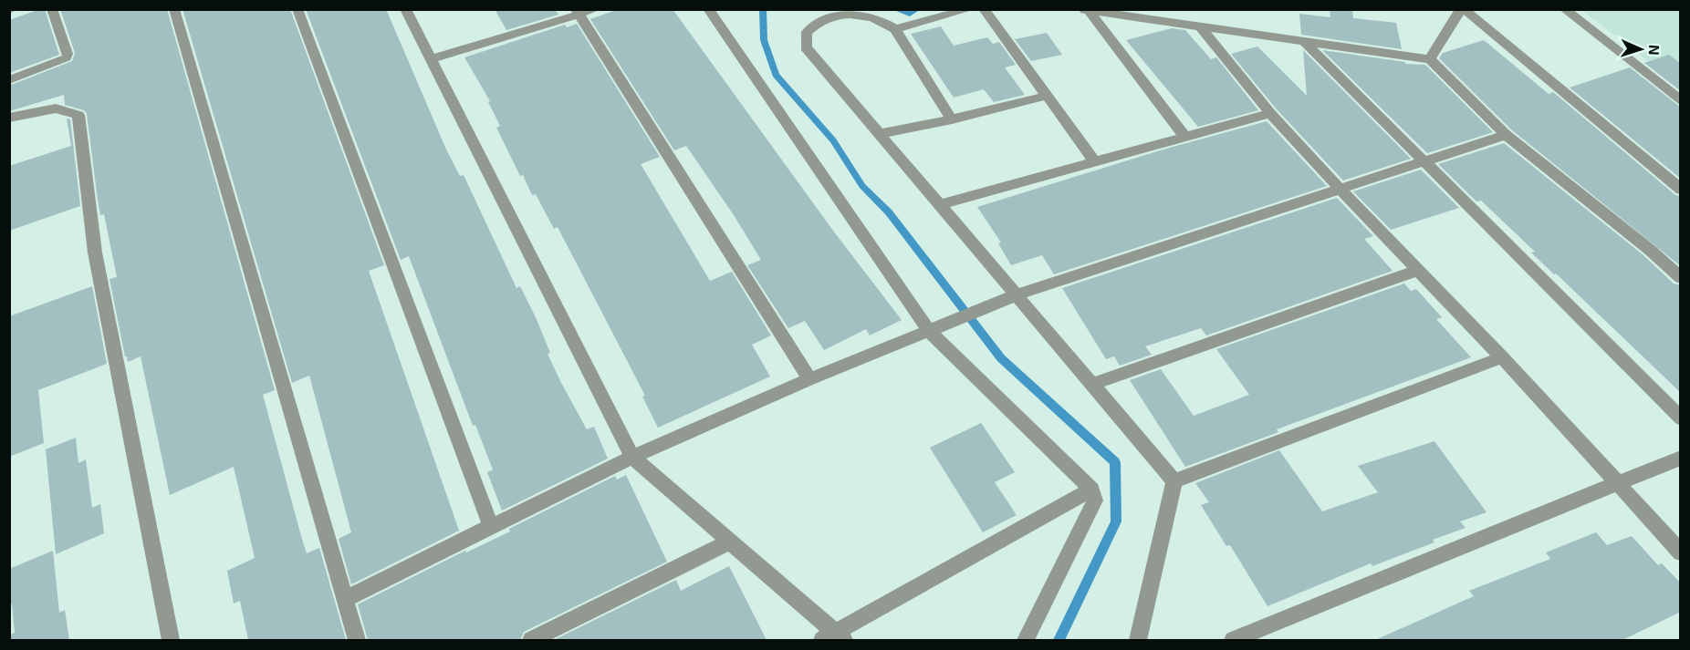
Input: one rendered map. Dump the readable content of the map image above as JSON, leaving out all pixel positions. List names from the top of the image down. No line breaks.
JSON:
{"north":"right"}
